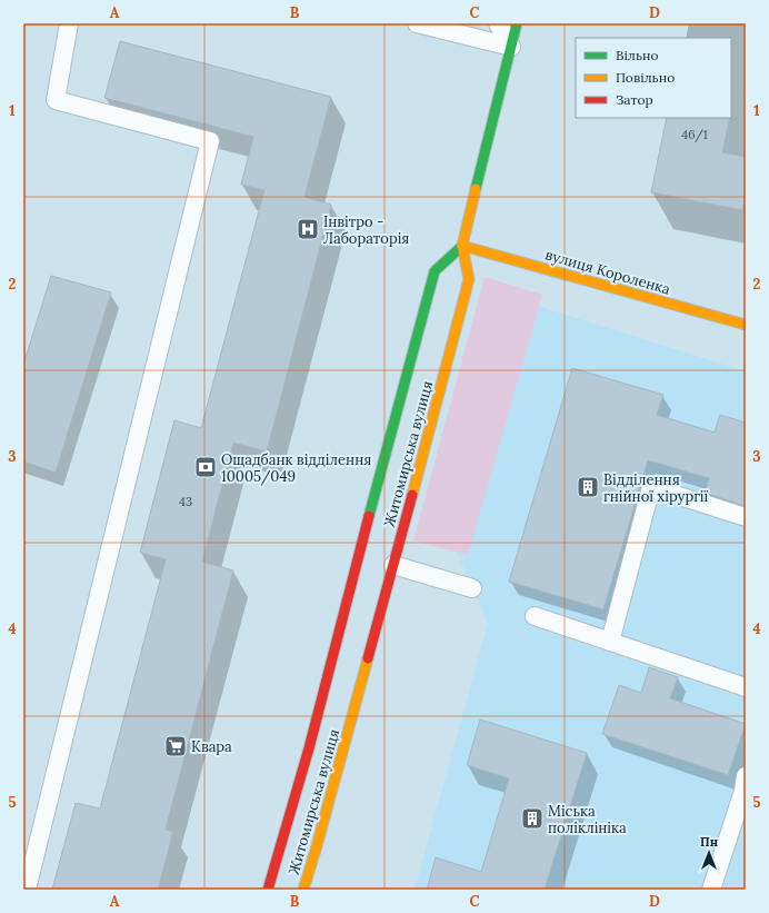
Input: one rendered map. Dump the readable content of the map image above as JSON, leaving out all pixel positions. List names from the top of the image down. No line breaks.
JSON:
{"streets":{"main road":["вулиця Короленка","Житомирська вулиця"]},"crossings":[["вулиця Короленка","Житомирська вулиця"]],"places":{"hospital":["Інвітро - Лабораторія"],"bank":["Ощадбанк відділення 10005/049"],"building":["Відділення гнійної хірургії","Міська поліклініка"],"supermarket":["Квара"]},"house_numbers":["46/1","43"],"legend":["Вільно","Повільно","Затор"],"north":"top","grid":{"columns":["A","B","C","D"],"rows":["1","2","3","4","5"]}}
